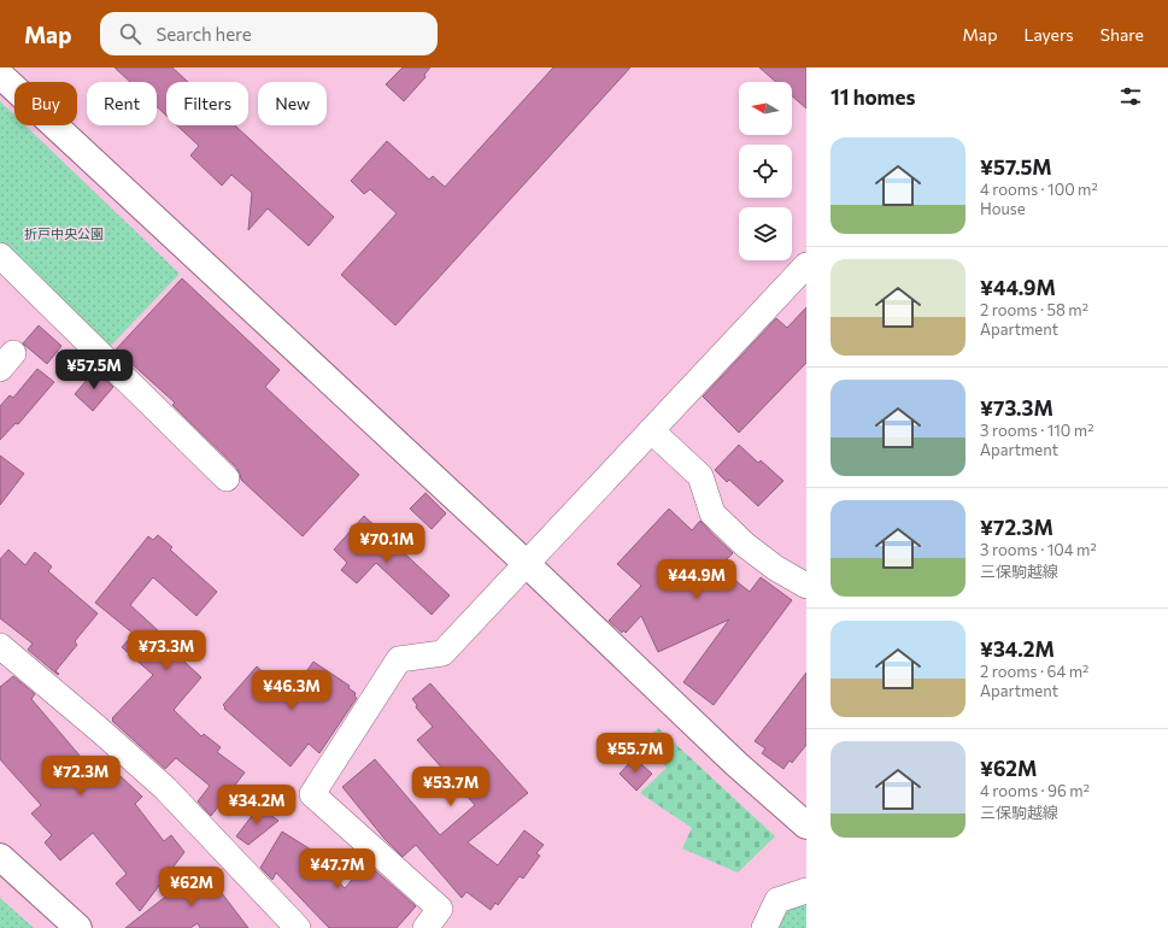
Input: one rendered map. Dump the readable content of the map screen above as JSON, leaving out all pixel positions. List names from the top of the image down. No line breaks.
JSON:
{"parks":["折戸中央公園"],"north":"left","page":{"header":"Map","search":"Search here","nav":["Map","Layers","Share"],"heading":"11 homes","chip":["Buy","Rent","Filters","New"],"list":[{"name":"¥57.5M","note":"4 rooms · 100 m² · House"},{"name":"¥44.9M","note":"2 rooms · 58 m² · Apartment"},{"name":"¥73.3M","note":"3 rooms · 110 m² · Apartment"},{"name":"¥72.3M","note":"3 rooms · 104 m² · 三保駒越線"},{"name":"¥34.2M","note":"2 rooms · 64 m² · Apartment"},{"name":"¥62M","note":"4 rooms · 96 m² · 三保駒越線"}],"price":["¥57.5M","¥70.1M","¥44.9M","¥73.3M","¥46.3M","¥55.7M","¥72.3M","¥53.7M","¥34.2M","¥47.7M","¥62M"]}}
